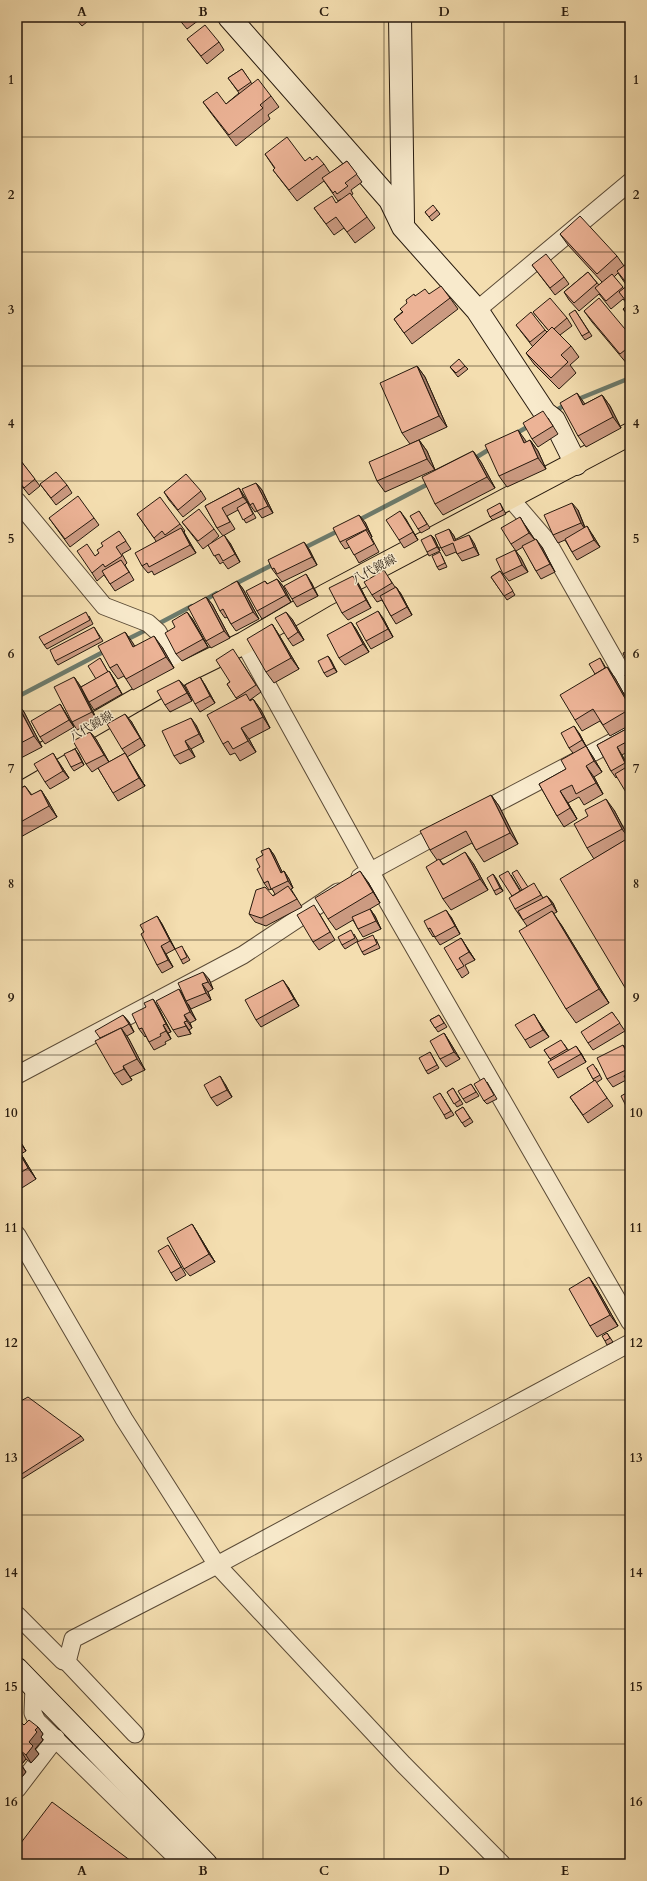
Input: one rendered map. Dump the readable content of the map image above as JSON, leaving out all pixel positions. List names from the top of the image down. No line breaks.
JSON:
{"streets":{"main road":["八代鏡線"]},"grid":{"columns":["A","B","C","D","E"],"rows":["1","2","3","4","5","6","7","8","9","10","11","12","13","14","15","16"]}}
